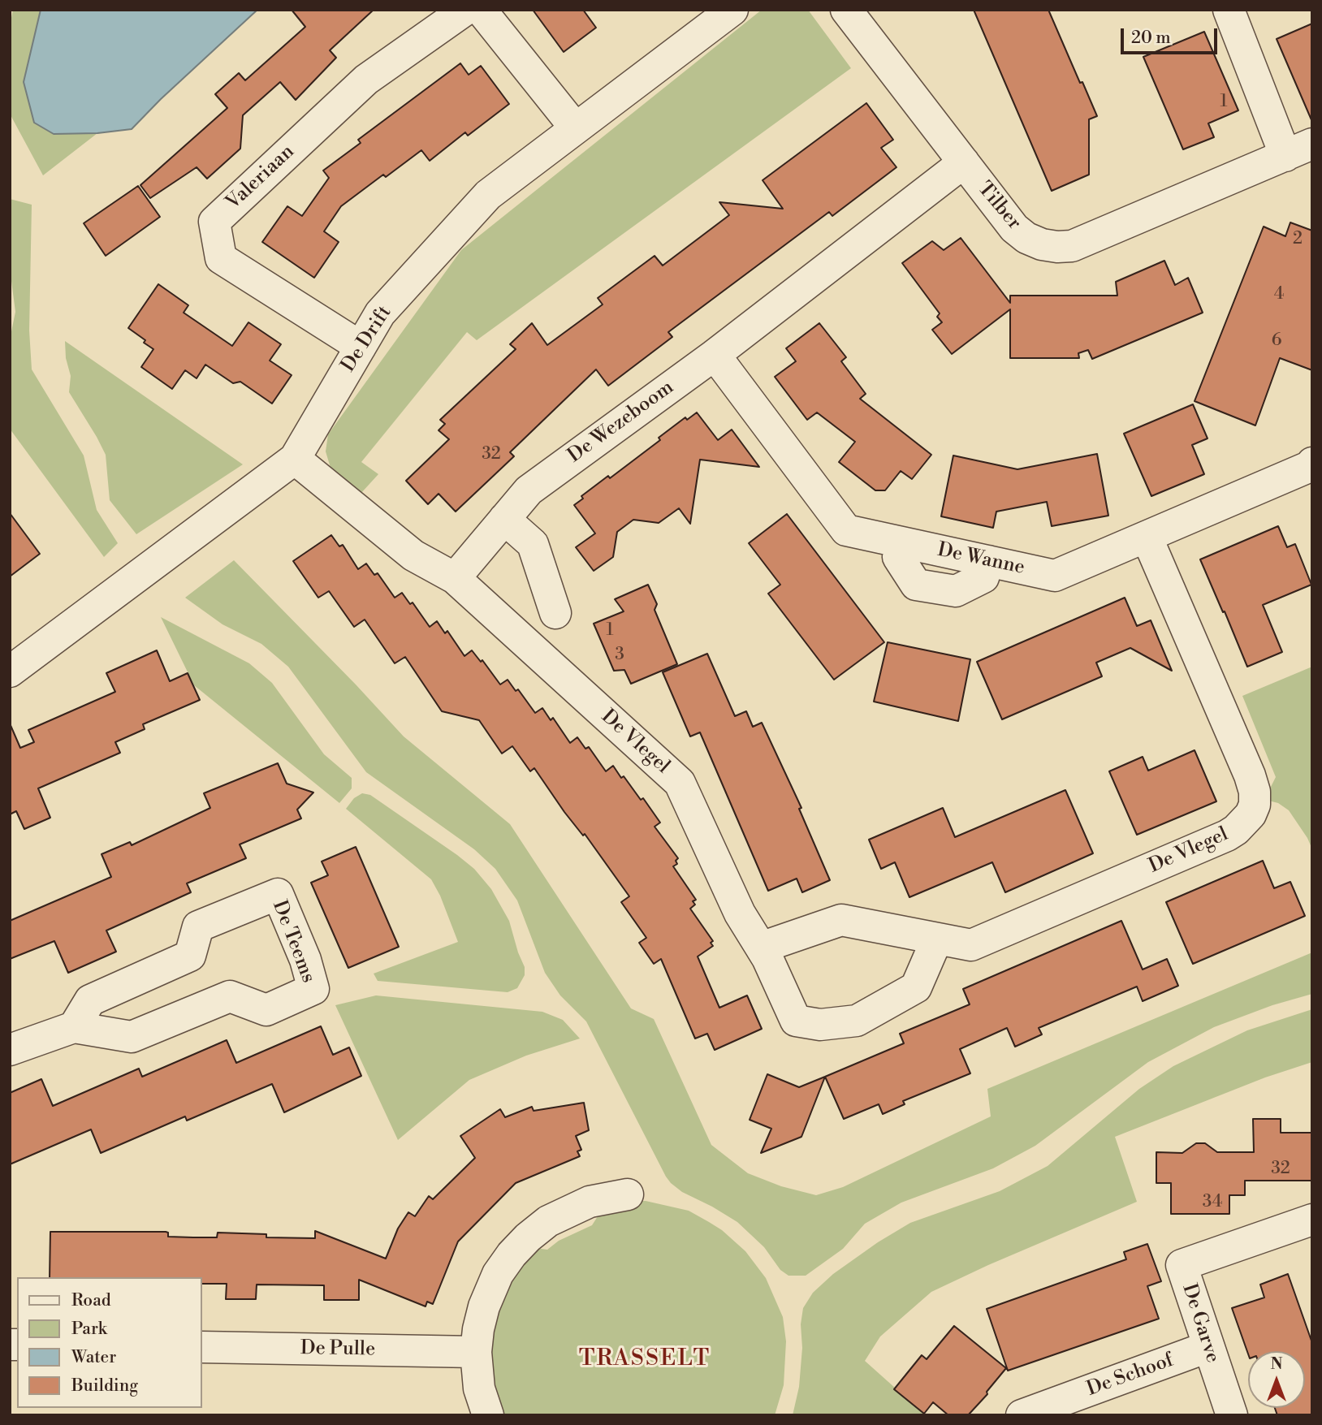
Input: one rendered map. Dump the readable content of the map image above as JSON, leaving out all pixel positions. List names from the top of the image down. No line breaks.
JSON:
{"streets":{"street":["Valeriaan","Tilber","De Drift","De Wezeboom","De Wanne","De Vlegel","De Teems","De Garve","De Pulle","De Schoof"]},"crossings":[["Valeriaan","De Drift"],["Tilber","De Wezeboom"],["De Wezeboom","De Wanne"],["De Wezeboom","De Vlegel"],["De Wanne","De Vlegel"],["De Garve","De Schoof"]],"districts":["TRASSELT"],"house_numbers":["1","2","4","6","32","1","3","32","34"],"legend":["Road","Park","Water","Building"],"scale_bar":"20 m","north":"top"}
